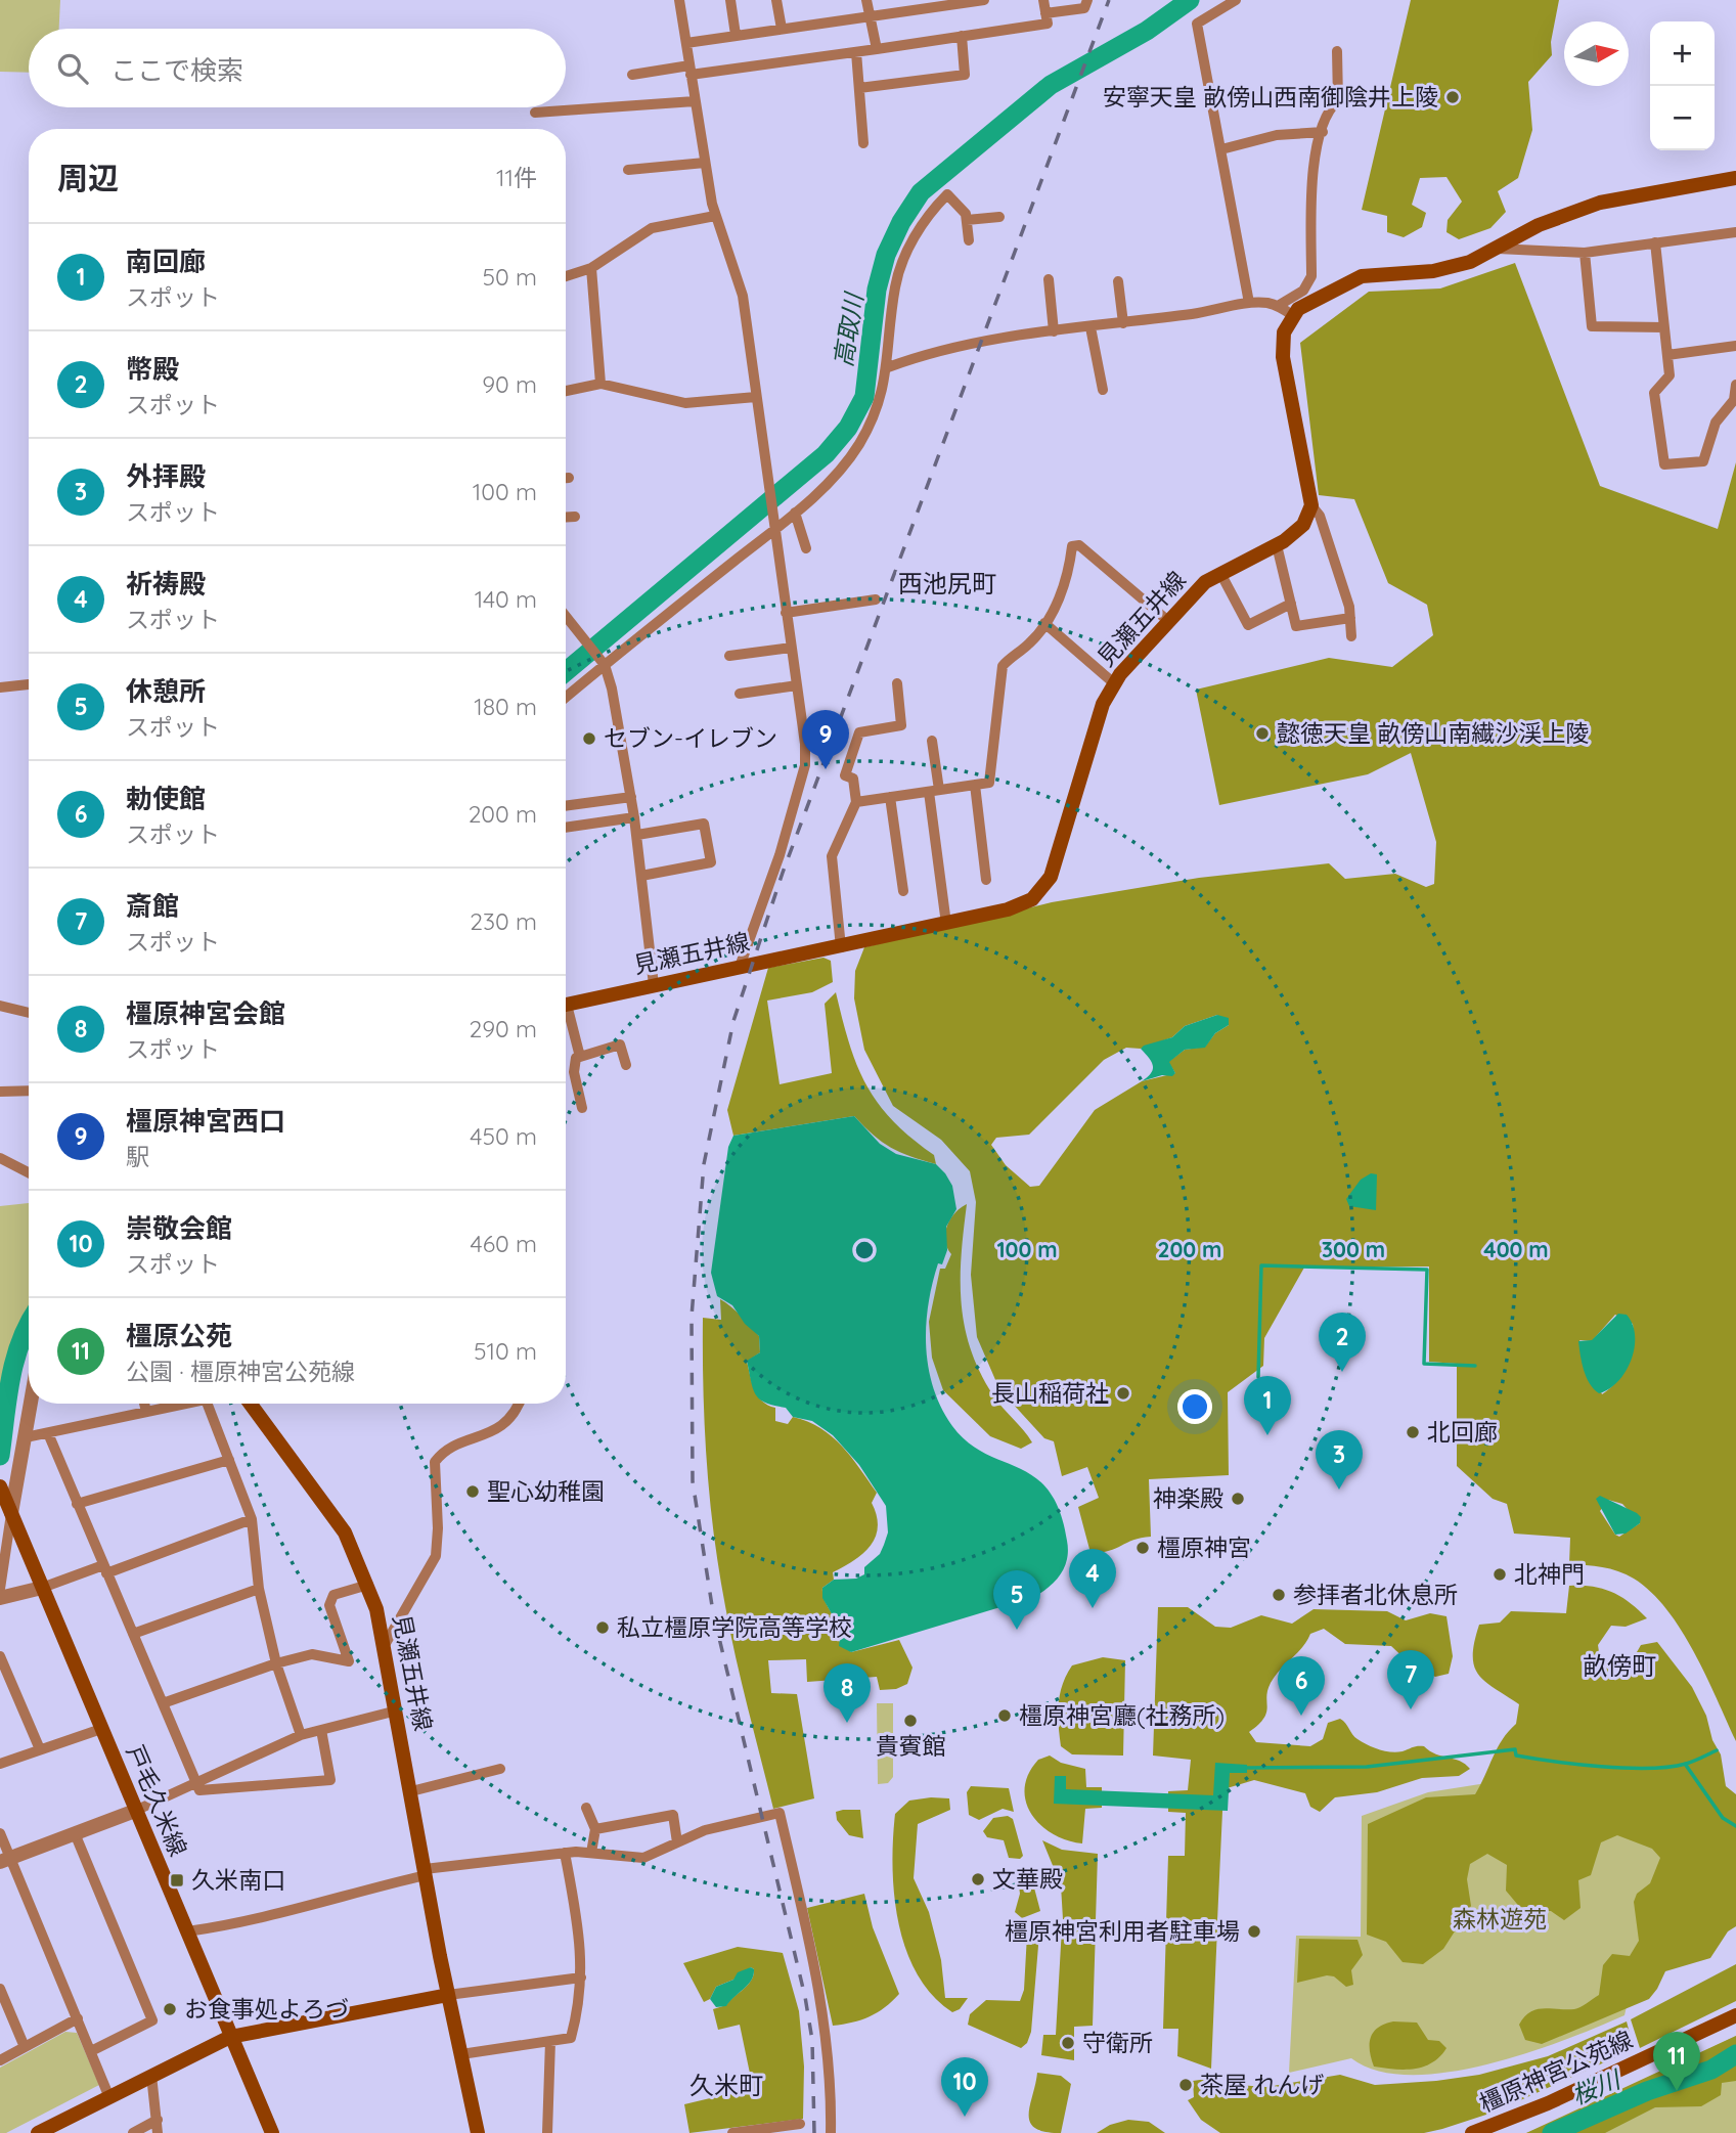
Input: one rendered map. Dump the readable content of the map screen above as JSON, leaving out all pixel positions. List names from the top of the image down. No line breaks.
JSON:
{"streets":{"main road":["見瀬五井線","戸毛久米線","橿原神宮公苑線"]},"districts":["西池尻町","畝傍町","久米町"],"water":["高取川","桜川"],"parks":["森林遊苑"],"places":{"other":["安寧天皇 畝傍山西南御陰井上陵","懿徳天皇 畝傍山南繊沙渓上陵","セブン-イレブン","長山稲荷社","北回廊","聖心幼稚園","神楽殿","橿原神宮","北神門","参拝者北休息所","私立橿原学院高等学校","橿原神宮廳(社務所)","貴賓館","文華殿","橿原神宮利用者駐車場","お食事処よろづ","守衛所","茶屋 れんげ"],"transit":["久米南口"]},"north":"right","page":{"map_buttons":["+","−"],"search":"ここで検索","heading":["周辺","11件"],"list":[{"mark":"1","name":"南回廊","note":"スポット","value":"50 m"},{"mark":"2","name":"幣殿","note":"スポット","value":"90 m"},{"mark":"3","name":"外拝殿","note":"スポット","value":"100 m"},{"mark":"4","name":"祈祷殿","note":"スポット","value":"140 m"},{"mark":"5","name":"休憩所","note":"スポット","value":"180 m"},{"mark":"6","name":"勅使館","note":"スポット","value":"200 m"},{"mark":"7","name":"斎館","note":"スポット","value":"230 m"},{"mark":"8","name":"橿原神宮会館","note":"スポット","value":"290 m"},{"mark":"9","name":"橿原神宮西口","note":"駅","value":"450 m"},{"mark":"10","name":"崇敬会館","note":"スポット","value":"460 m"},{"mark":"11","name":"橿原公苑","note":"公園 · 橿原神宮公苑線","value":"510 m"}],"pins":["9","2","1","3","4","5","7","6","8","11","10"]},"rings":["100 m","200 m","300 m","400 m"]}
